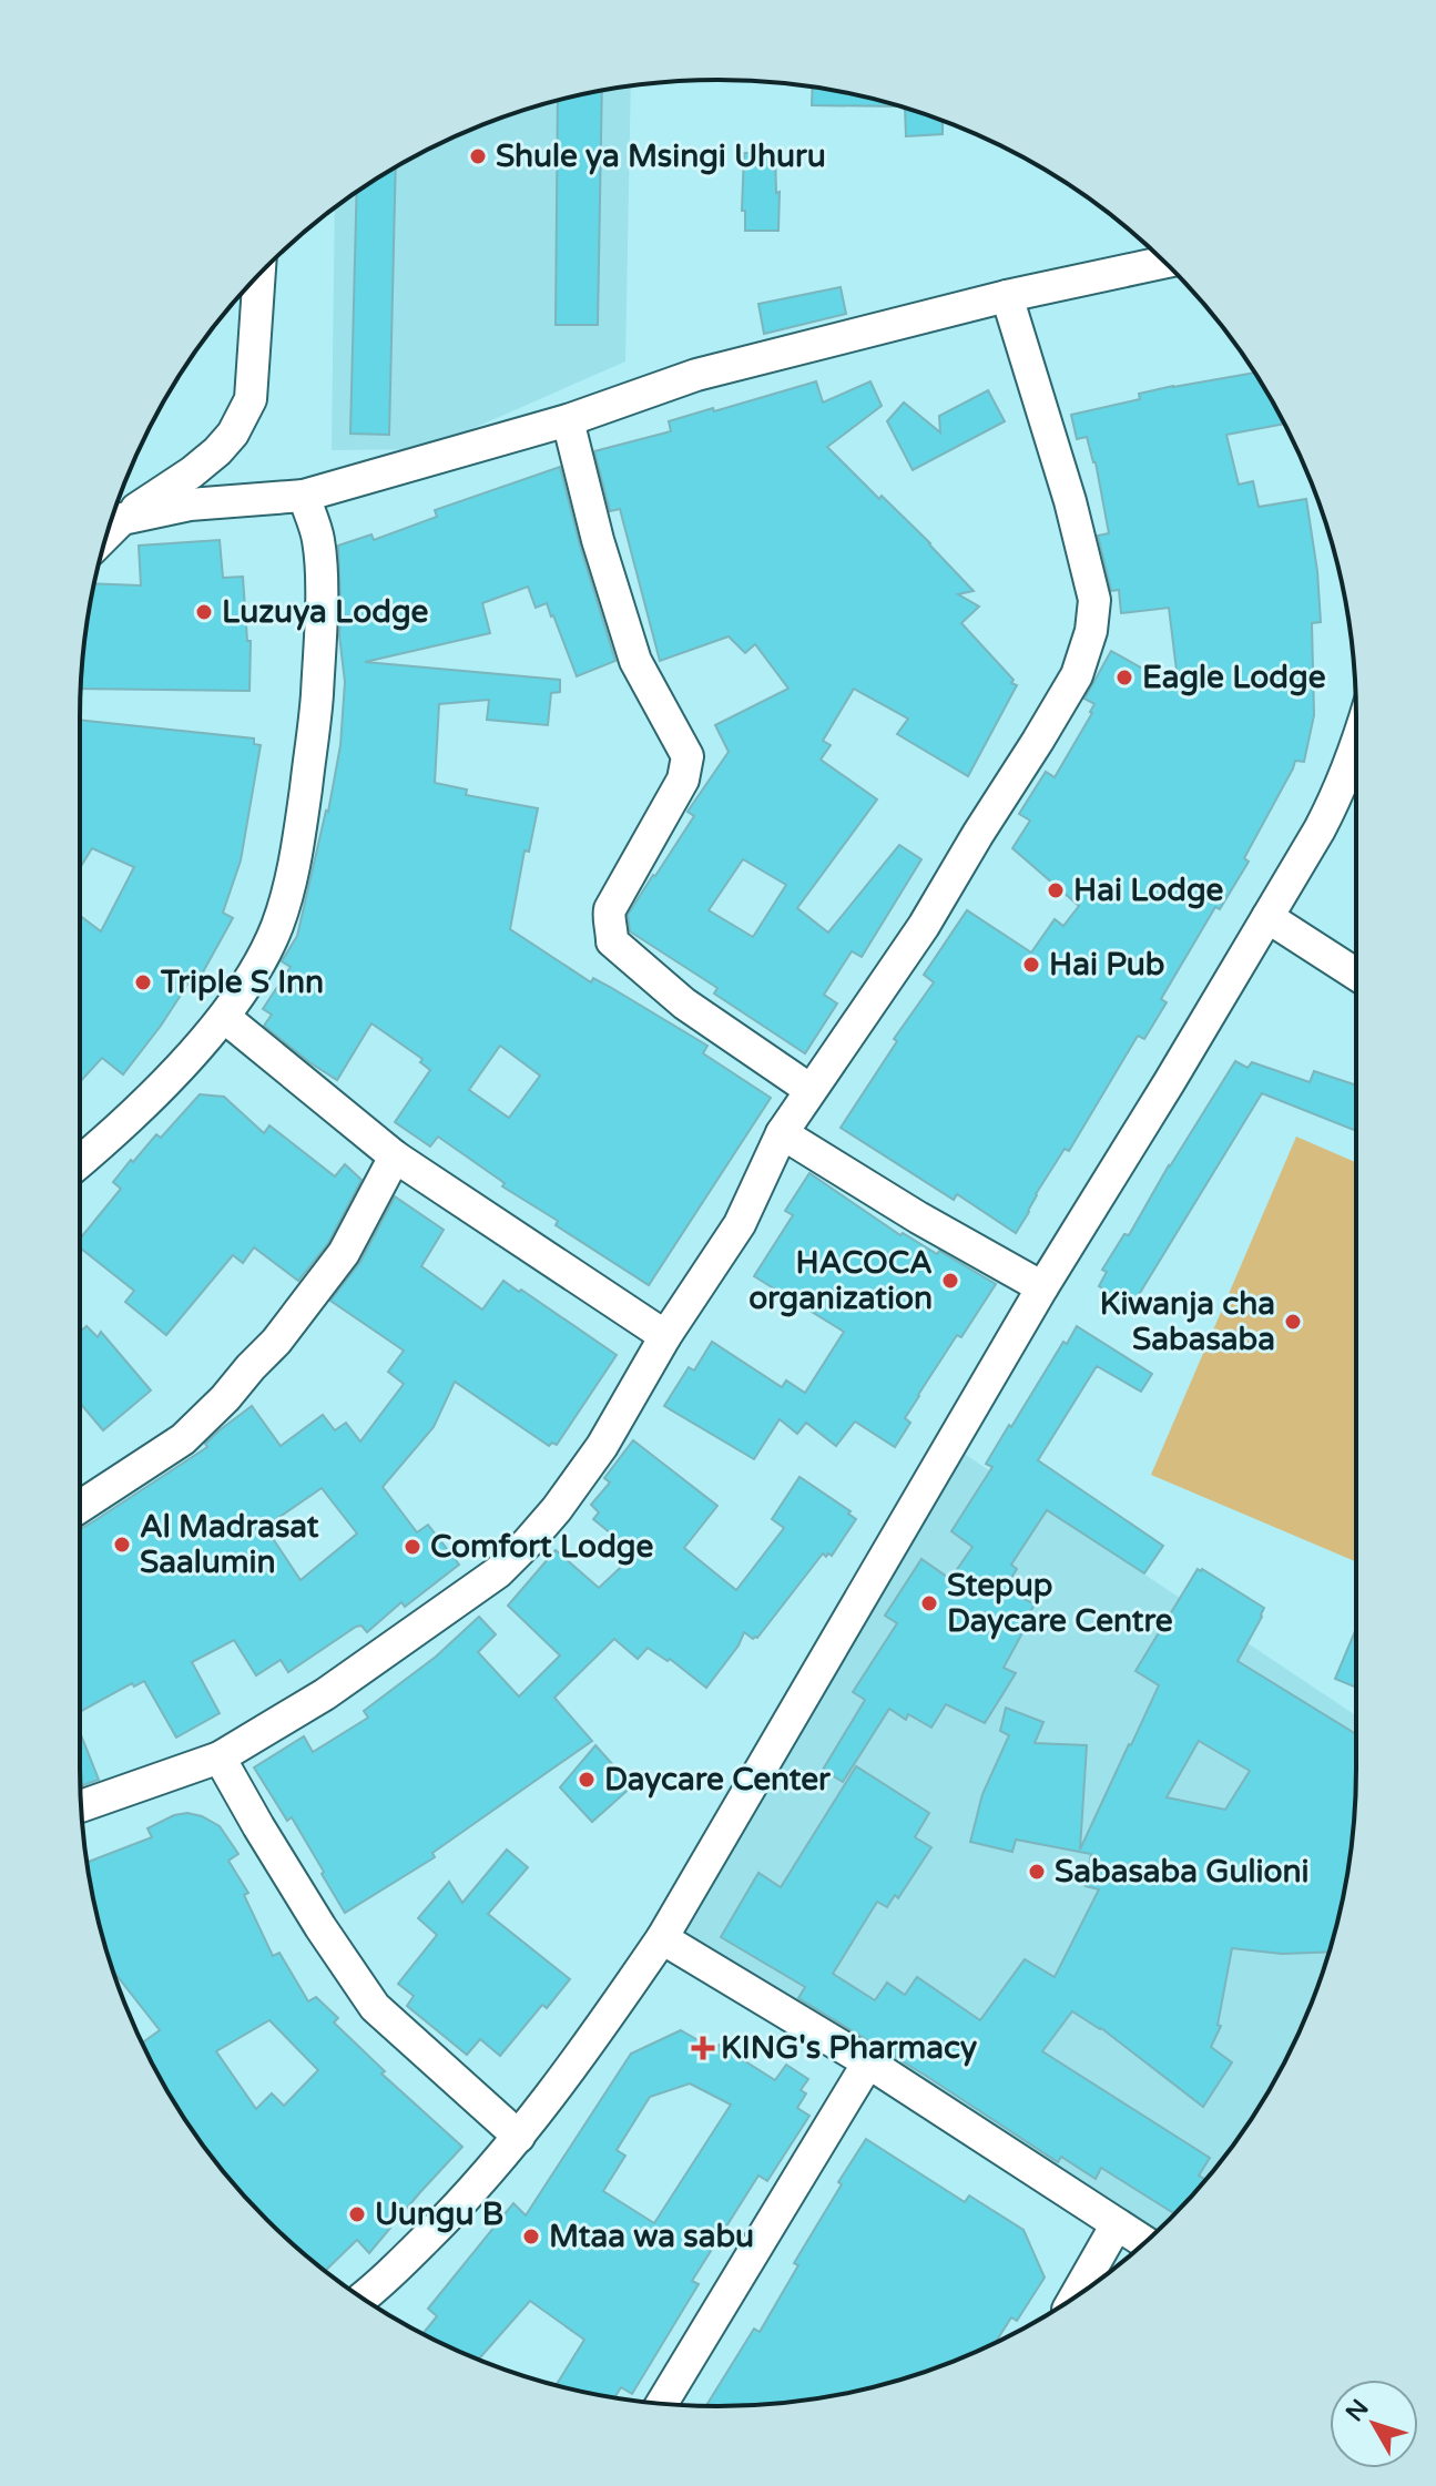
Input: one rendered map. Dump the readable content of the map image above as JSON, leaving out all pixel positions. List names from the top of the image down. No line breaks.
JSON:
{"places":{"other":["Shule ya Msingi Uhuru","Luzuya Lodge","Eagle Lodge","Hai Lodge","Hai Pub","Triple S Inn","HACOCA organization","Kiwanja cha Sabasaba","Al Madrasat Saalumin","Comfort Lodge","Stepup Daycare Centre","Daycare Center","Sabasaba Gulioni","Uungu B","Mtaa wa sabu"],"health":["KING's Pharmacy"]},"north":"top left"}
